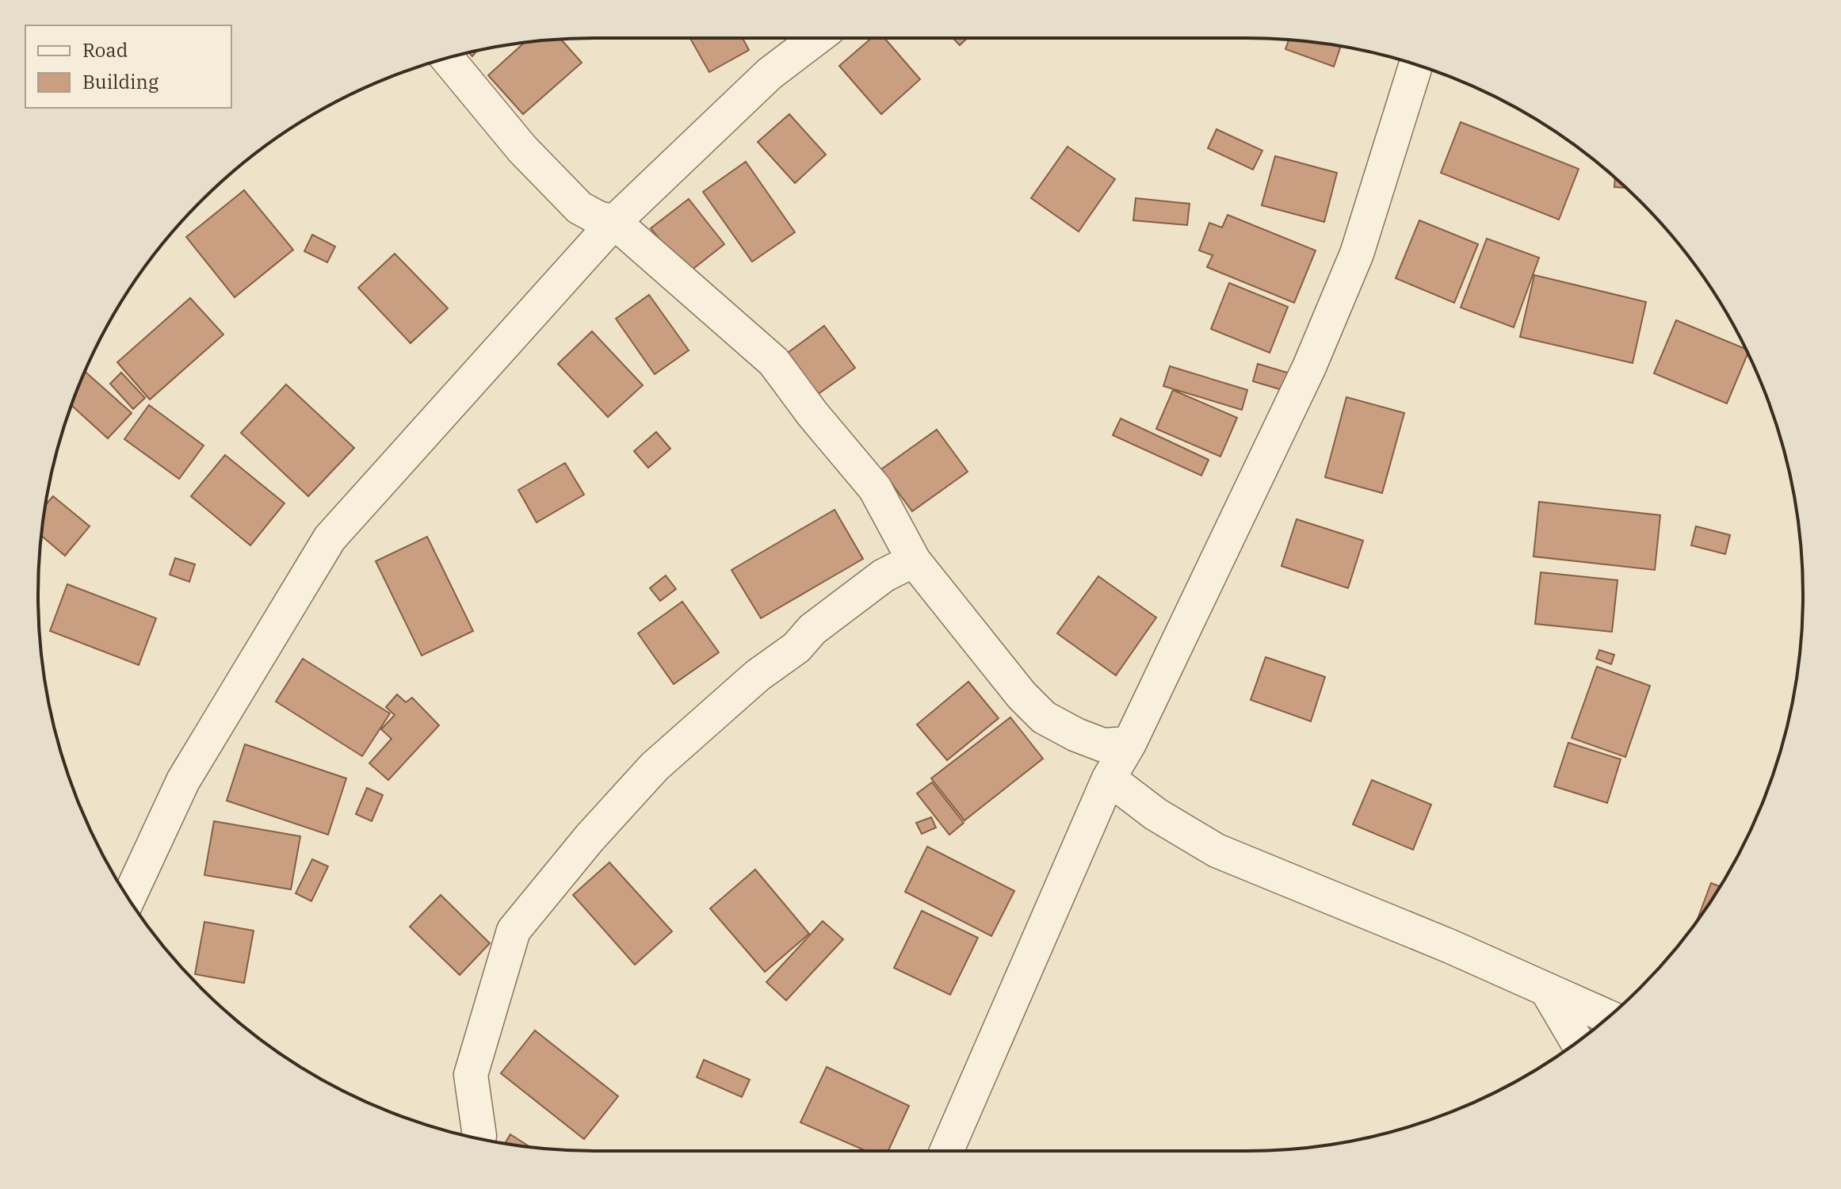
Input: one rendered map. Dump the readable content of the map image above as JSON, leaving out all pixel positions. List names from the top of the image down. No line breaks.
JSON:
{"legend":["Road","Building"]}
